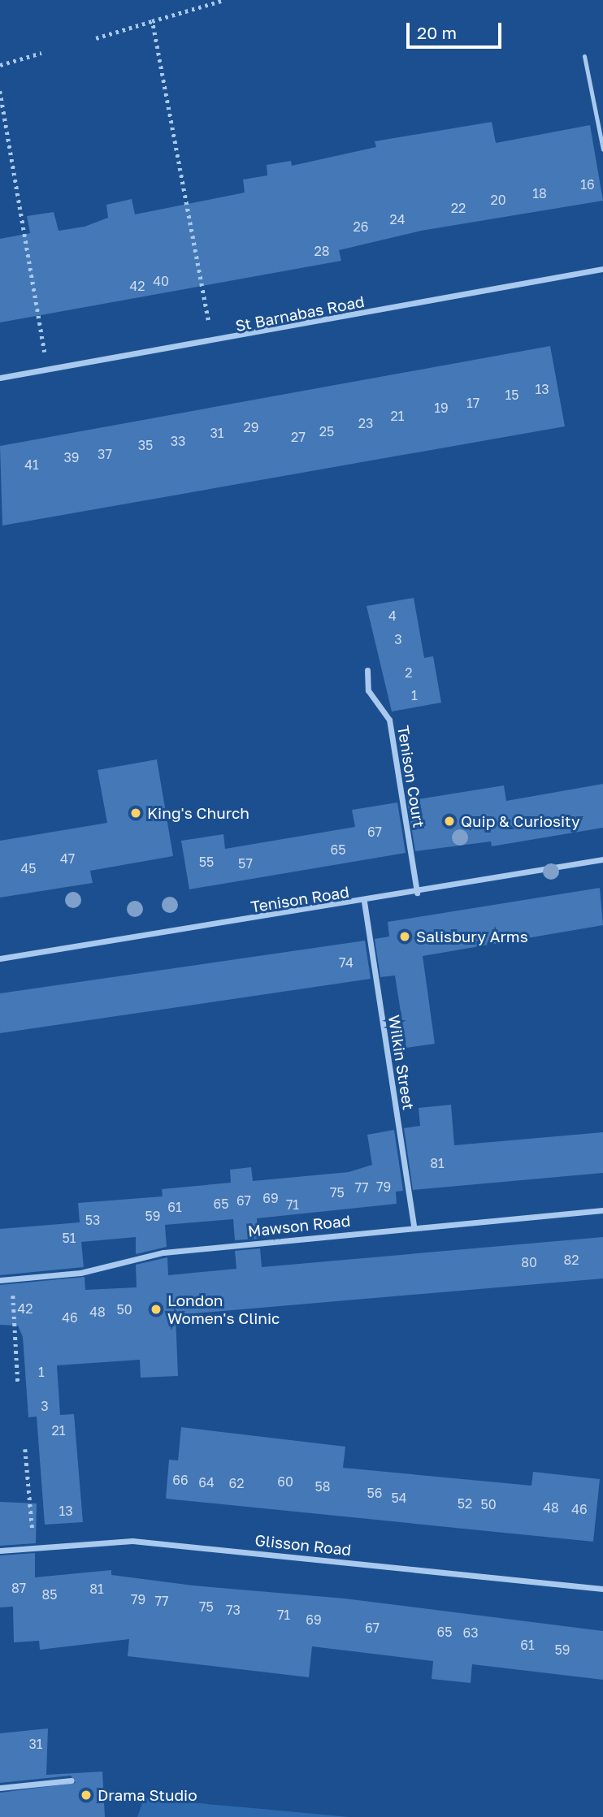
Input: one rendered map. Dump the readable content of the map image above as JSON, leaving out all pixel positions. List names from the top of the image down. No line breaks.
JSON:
{"streets":{"street":["St Barnabas Road","Tenison Court","Tenison Road","Wilkin Street","Mawson Road","Glisson Road"]},"crossings":[["Tenison Court","Tenison Road"],["Tenison Road","Wilkin Street"],["Wilkin Street","Mawson Road"]],"places":["King's Church","Quip & Curiosity","Salisbury Arms","London Women's Clinic","Drama Studio"],"house_numbers":["16","18","20","22","24","26","28","40","42","13","15","17","19","21","23","29","25","31","27","33","35","37","39","41","4","3","2","1","67","65","47","55","57","45","74","81","79","77","75","69","67","65","71","61","59","53","51","82","80","42","50","48","46","1","3","21","66","60","64","62","58","56","54","52","50","48","46","13","87","81","85","79","77","75","73","71","69","67","65","63","61","59","31"],"scale_bar":"20 m"}
